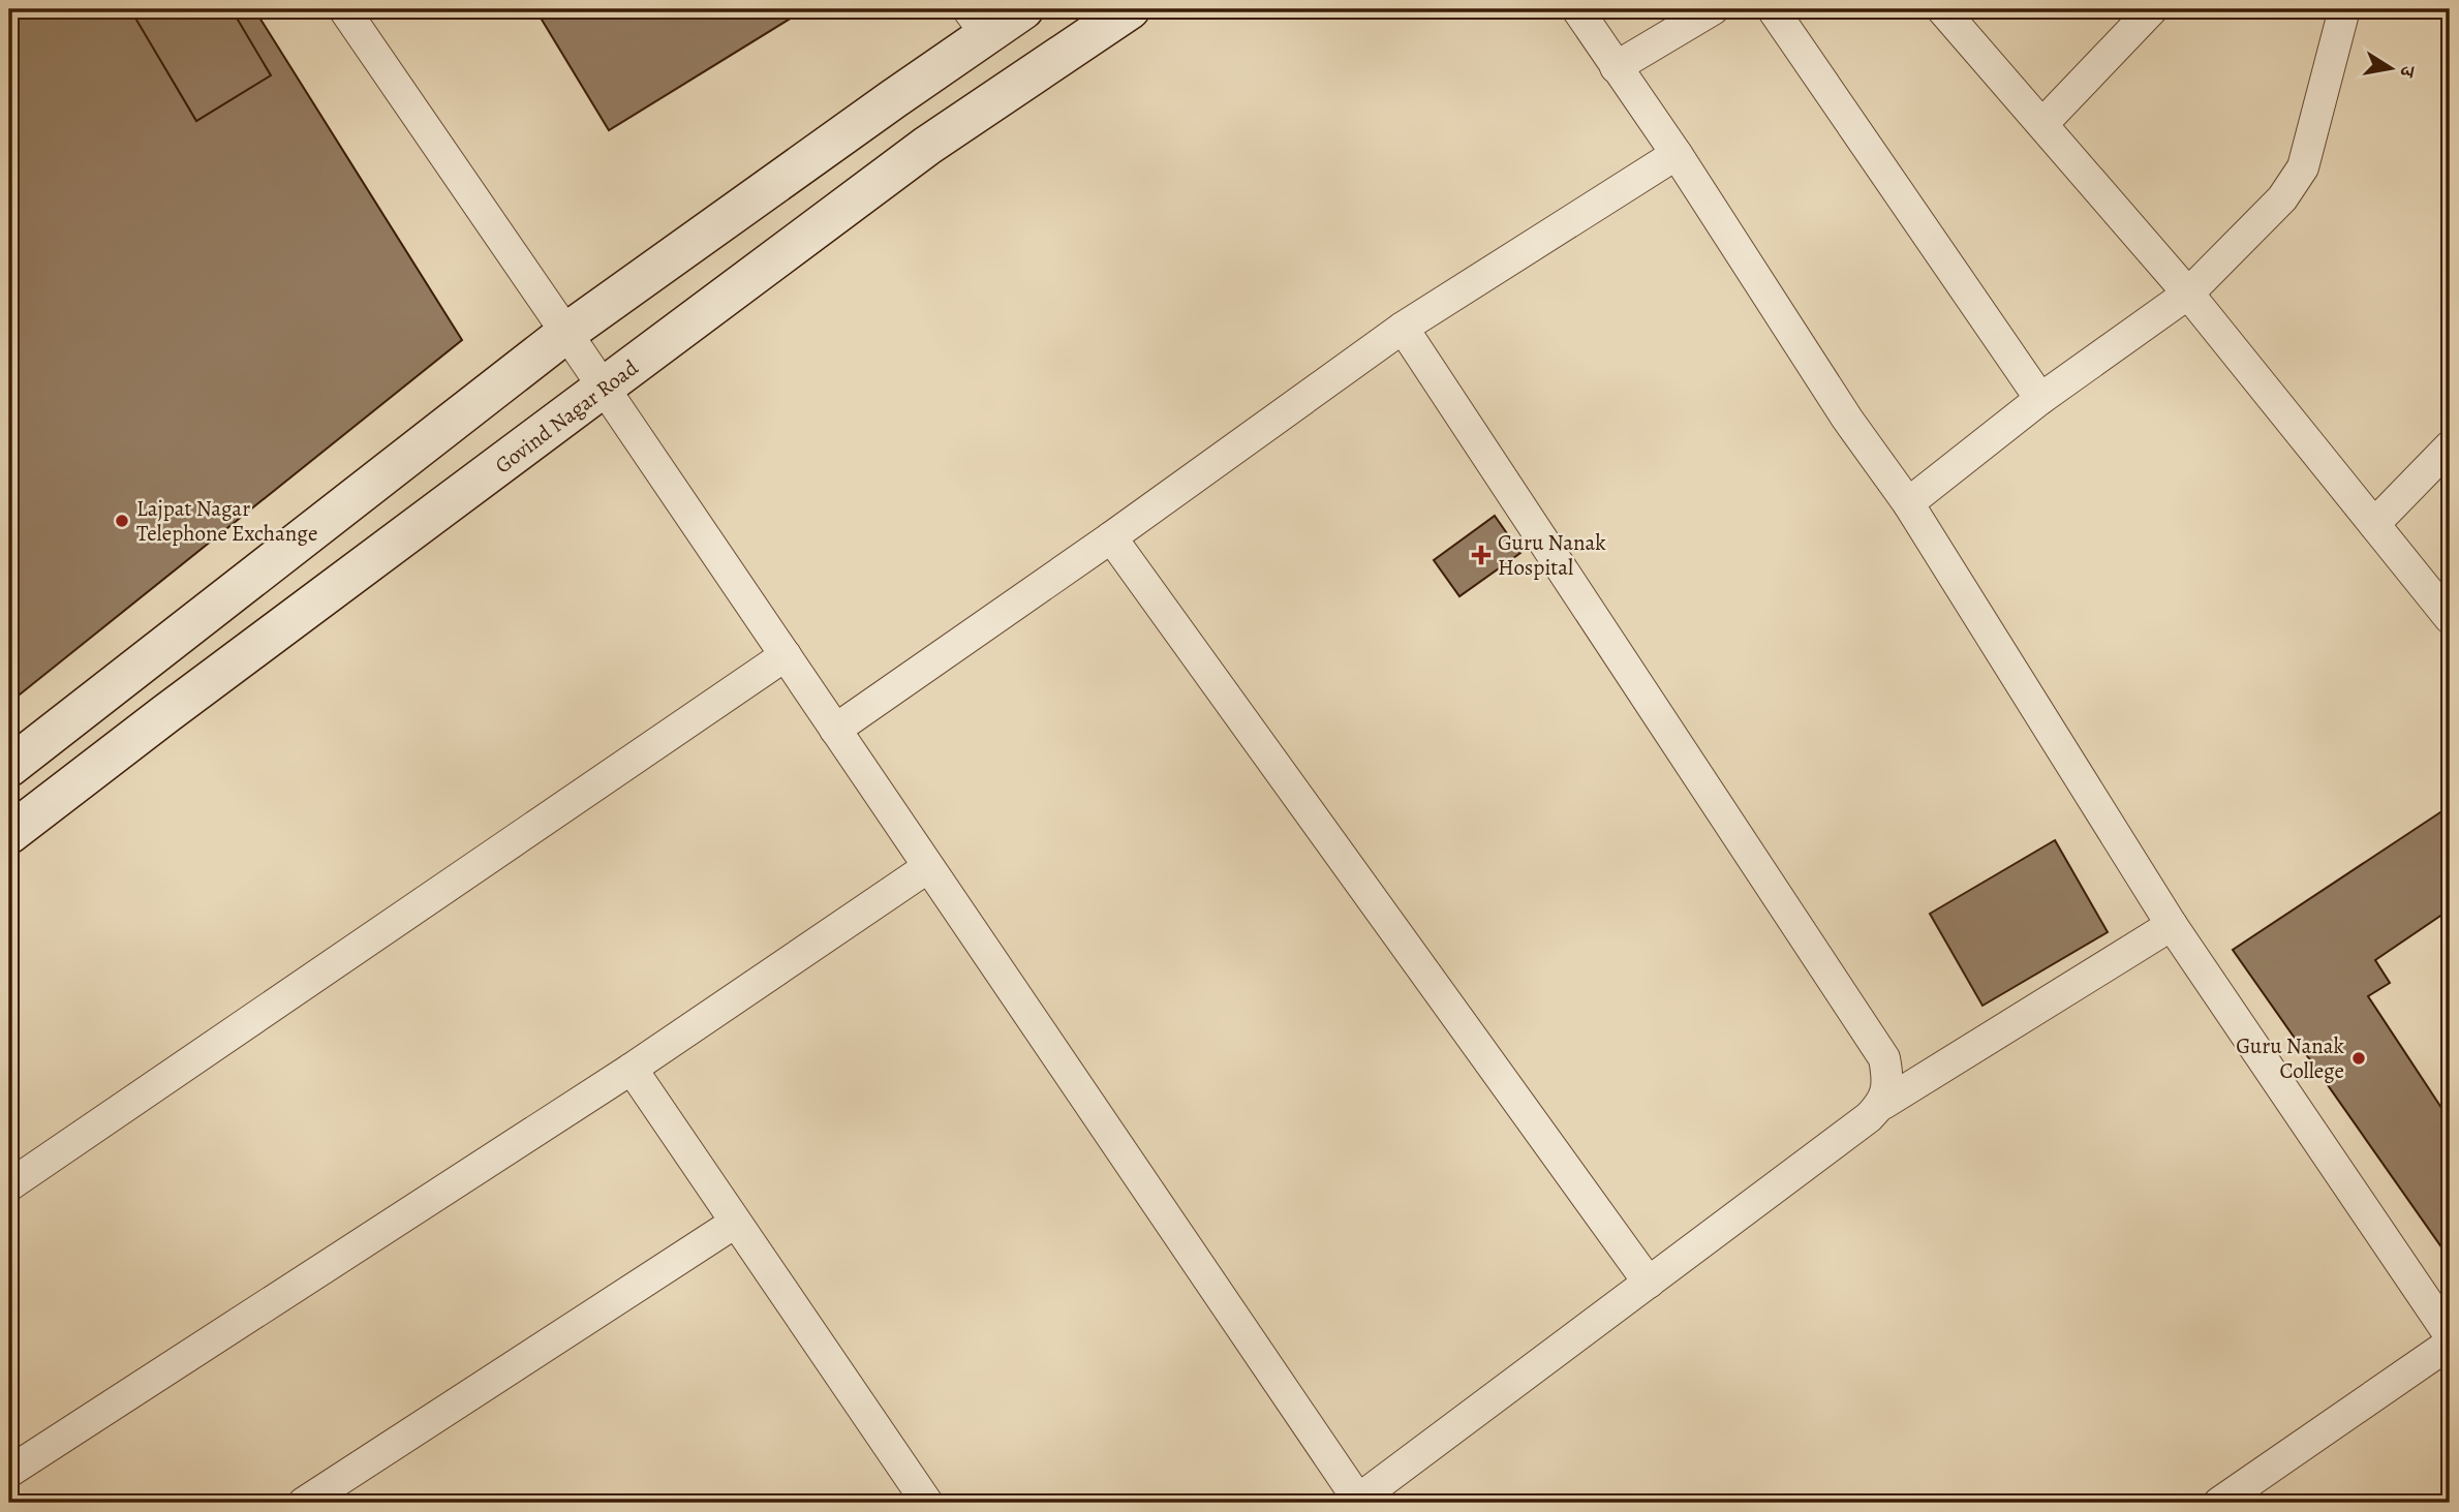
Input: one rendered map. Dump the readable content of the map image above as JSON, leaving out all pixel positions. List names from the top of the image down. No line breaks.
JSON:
{"streets":{"main road":["Govind Nagar Road"]},"places":{"other":["Lajpat Nagar Telephone Exchange","Guru Nanak College"],"health":["Guru Nanak Hospital"]},"north":"right"}
